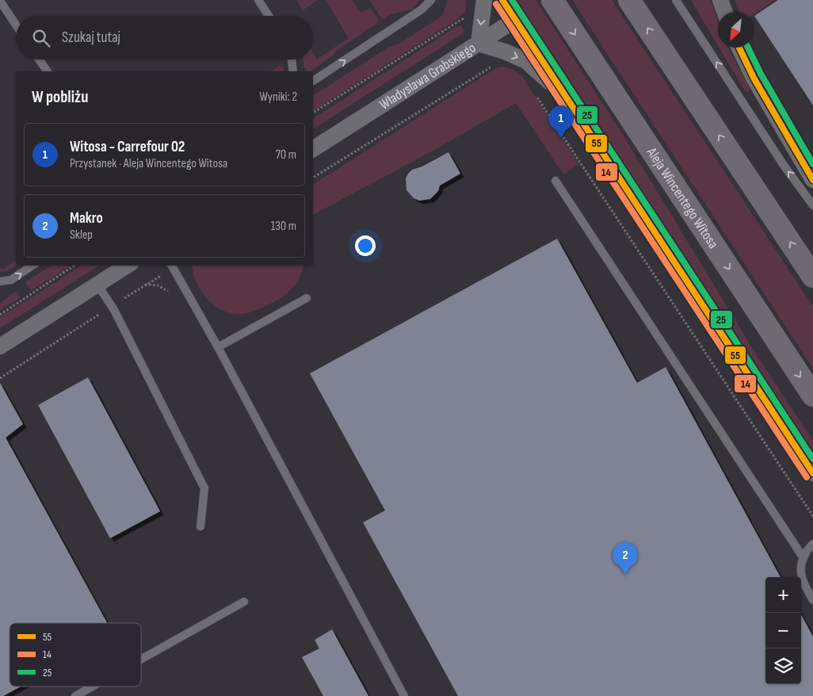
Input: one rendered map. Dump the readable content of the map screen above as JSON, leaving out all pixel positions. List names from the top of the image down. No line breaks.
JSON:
{"streets":{"main road":["Aleja Wincentego Witosa"],"street":["Władysława Grabskiego"]},"lines":["transit line 55","transit line 25","transit line 14"],"legend":["55","14","25"],"north":"bottom left","page":{"search":"Szukaj tutaj","heading":["W pobliżu","Wyniki: 2"],"pins":["1","2"],"list":[{"mark":"1","name":"Witosa - Carrefour 02","note":"Przystanek · Aleja Wincentego Witosa","value":"70 m"},{"mark":"2","name":"Makro","note":"Sklep","value":"130 m"}],"map_buttons":["+","−"]}}
